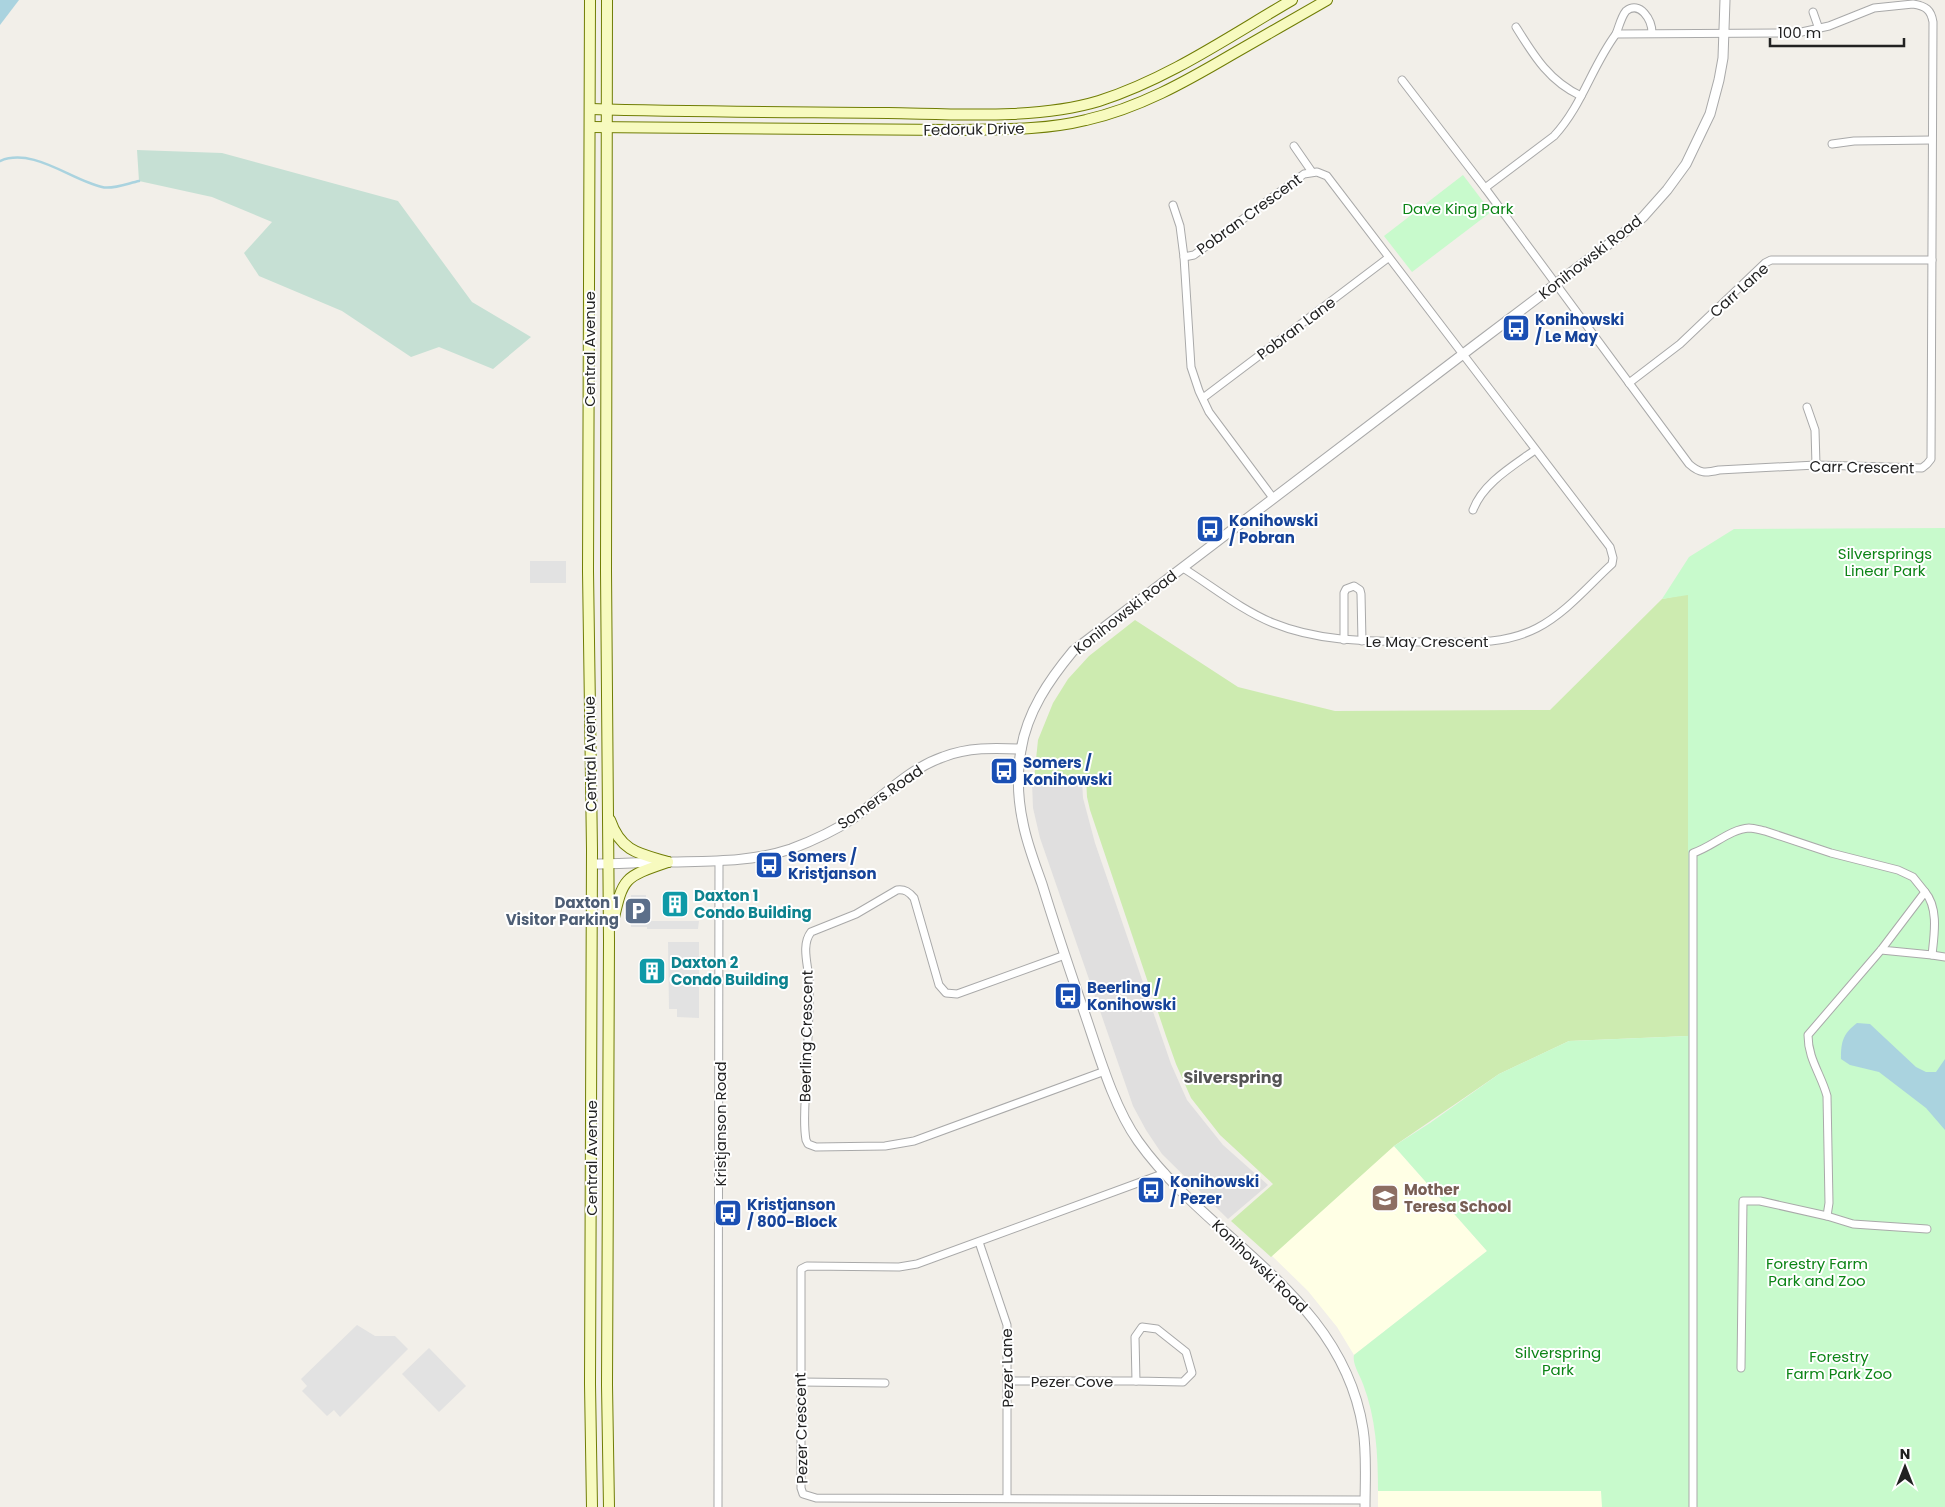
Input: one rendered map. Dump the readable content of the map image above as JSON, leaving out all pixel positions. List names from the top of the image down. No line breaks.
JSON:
{"streets":{"main road":["Fedoruk Drive","Central Avenue"],"street":["Pobran Crescent","Konihowski Road","Carr Lane","Pobran Lane","Carr Crescent","Le May Crescent","Somers Road","Beerling Crescent","Kristjanson Road","Pezer Lane","Pezer Cove","Pezer Crescent"]},"crossings":[["Fedoruk Drive","Central Avenue"],["Pobran Crescent","Konihowski Road"],["Pobran Crescent","Pobran Lane"],["Pobran Crescent","Le May Crescent"],["Konihowski Road","Carr Crescent"],["Konihowski Road","Le May Crescent"],["Konihowski Road","Somers Road"],["Konihowski Road","Beerling Crescent"],["Konihowski Road","Pezer Crescent"],["Carr Lane","Carr Crescent"],["Central Avenue","Somers Road"],["Somers Road","Kristjanson Road"],["Pezer Lane","Pezer Cove"],["Pezer Lane","Pezer Crescent"]],"districts":["Silverspring"],"parks":["Dave King Park","Silversprings Linear Park","Forestry Farm Park and Zoo","Silverspring Park","Forestry Farm Park Zoo"],"places":{"bus stop":["Konihowski / Le May","Konihowski / Pobran","Somers / Konihowski","Somers / Kristjanson","Beerling / Konihowski","Konihowski / Pezer","Kristjanson / 800-Block"],"building":["Daxton 1 Condo Building","Daxton 2 Condo Building"],"parking":["Daxton 1 Visitor Parking"],"school or university":["Mother Teresa School"]},"scale_bar":"100 m","north":"top"}
